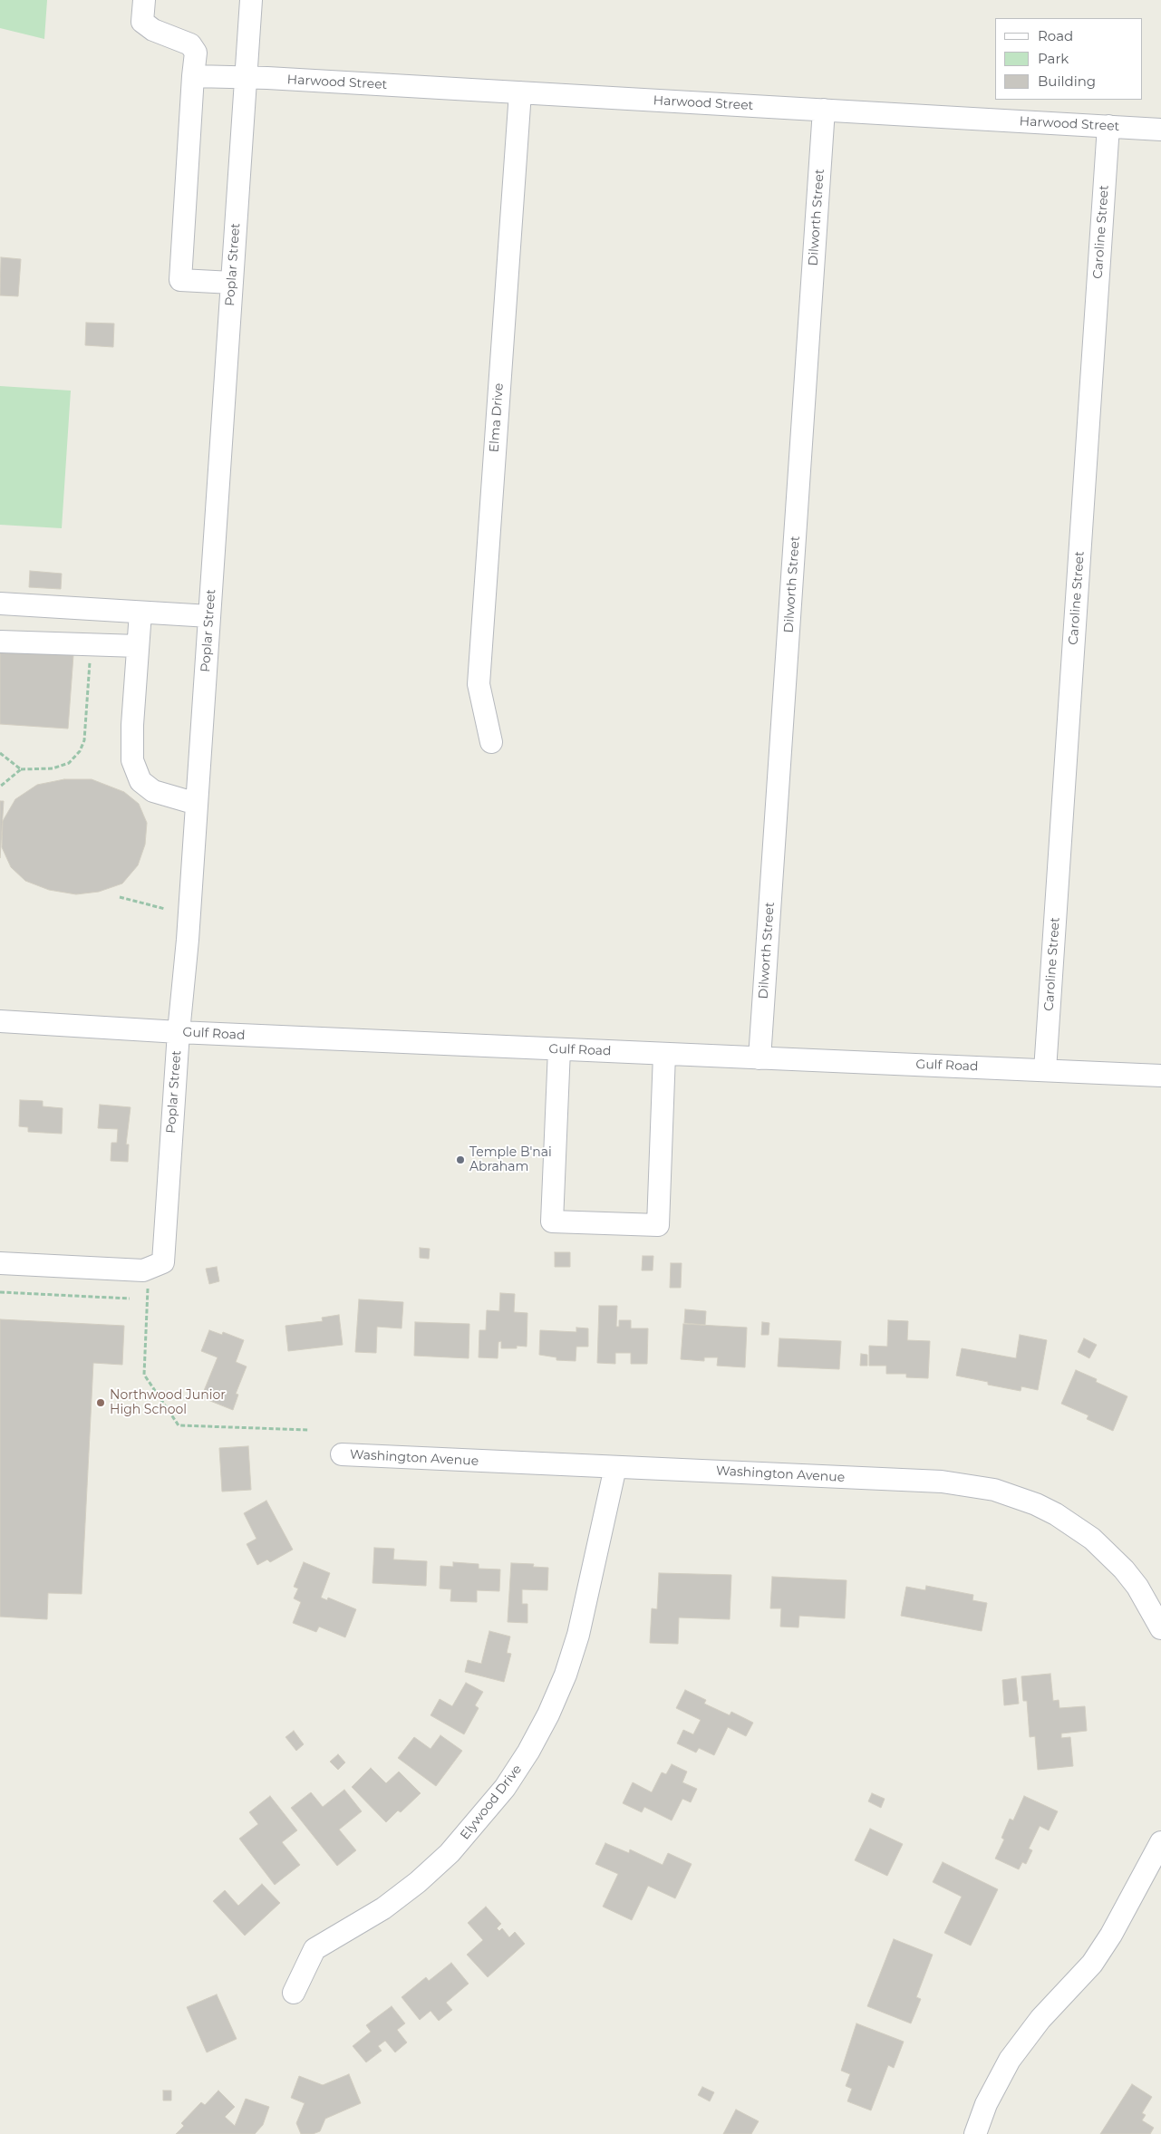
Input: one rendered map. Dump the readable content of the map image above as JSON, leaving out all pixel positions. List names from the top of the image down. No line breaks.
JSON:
{"streets":{"street":["Harwood Street","Dilworth Street","Caroline Street","Poplar Street","Elma Drive","Gulf Road","Washington Avenue","Elywood Drive"]},"crossings":[["Harwood Street","Dilworth Street"],["Harwood Street","Caroline Street"],["Harwood Street","Poplar Street"],["Harwood Street","Elma Drive"],["Dilworth Street","Gulf Road"],["Caroline Street","Gulf Road"],["Poplar Street","Gulf Road"],["Washington Avenue","Elywood Drive"]],"places":["Temple B'nai Abraham","Northwood Junior High School"],"legend":["Road","Park","Building"]}
